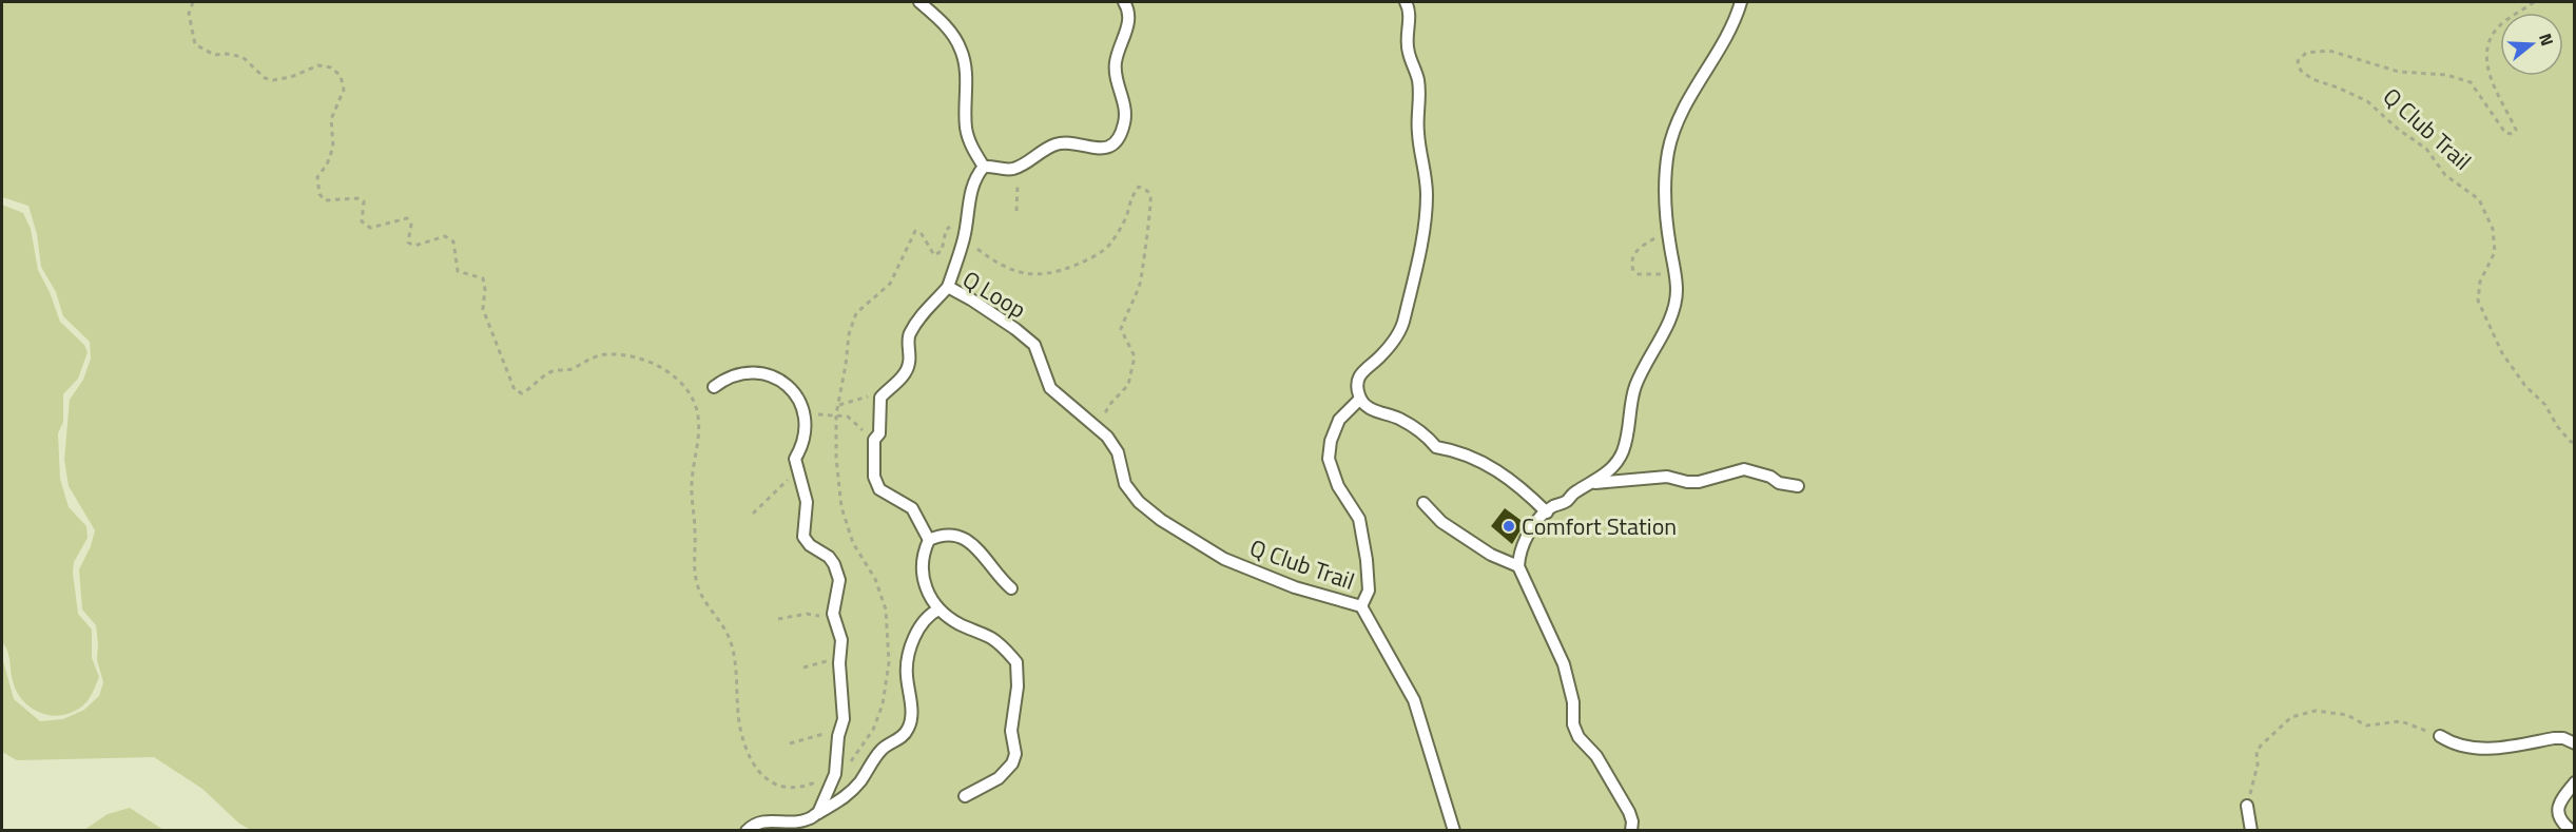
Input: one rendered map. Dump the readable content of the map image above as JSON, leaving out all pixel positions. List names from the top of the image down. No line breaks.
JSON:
{"streets":{"lane":["Q Club Trail","Q Loop"]},"crossings":[["Q Club Trail","Q Loop"]],"places":["Comfort Station"],"north":"right"}
